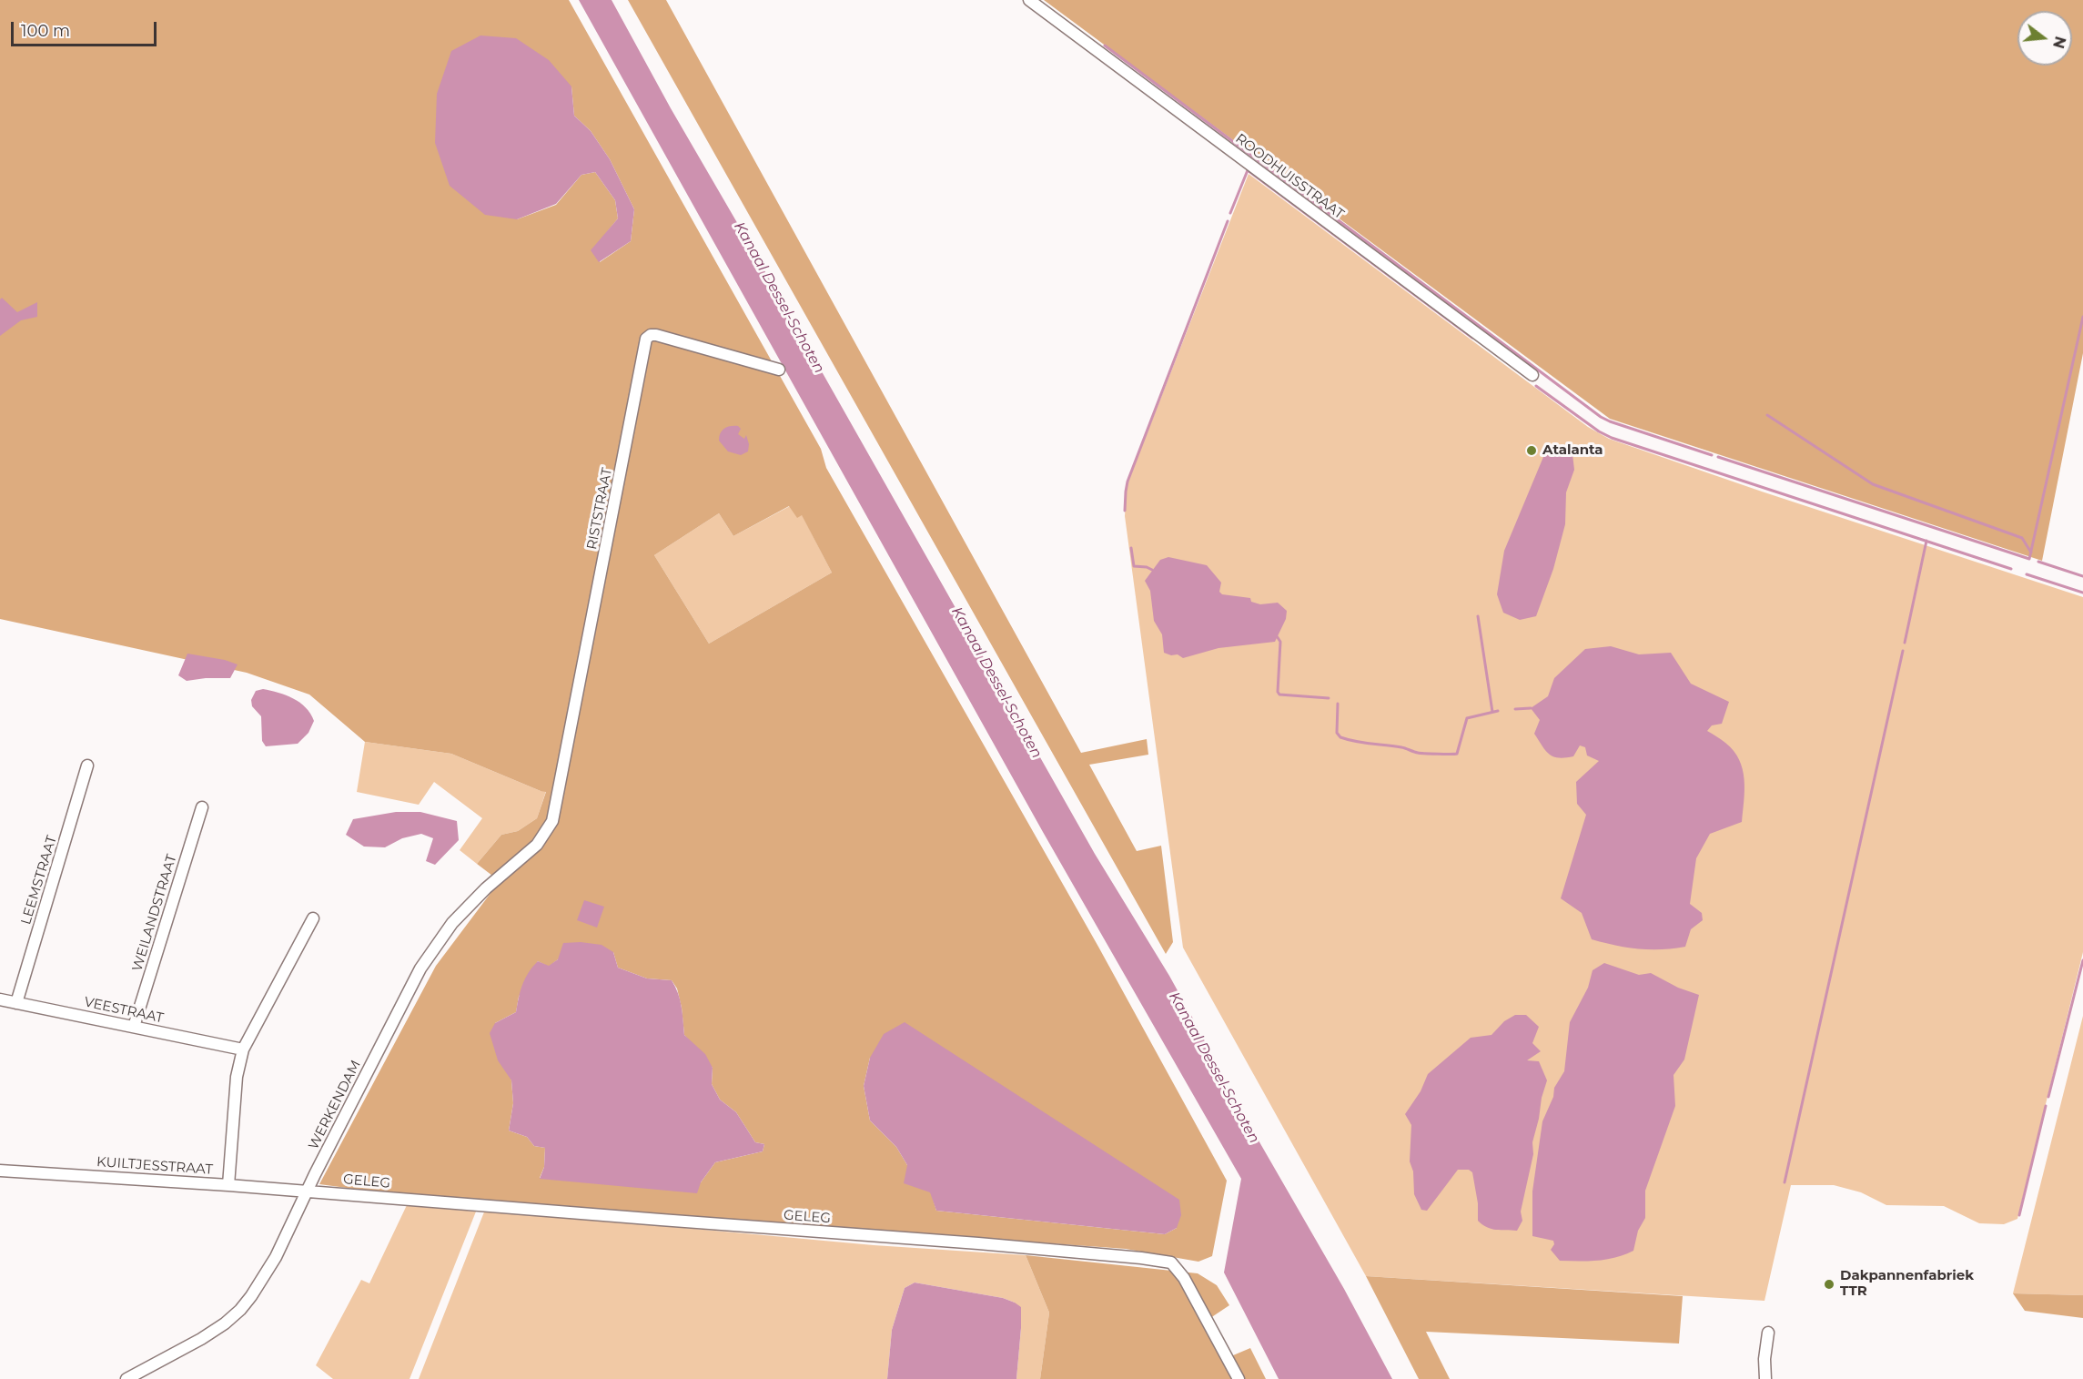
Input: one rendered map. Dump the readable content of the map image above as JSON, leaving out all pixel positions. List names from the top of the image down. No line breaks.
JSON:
{"streets":{"street":["ROODHUISSTRAAT","RISTSTRAAT","LEEMSTRAAT","WEILANDSTRAAT","VEESTRAAT","WERKENDAM","KUILTJESSTRAAT","GELEG"]},"crossings":[["RISTSTRAAT","WERKENDAM"],["LEEMSTRAAT","VEESTRAAT"],["WEILANDSTRAAT","VEESTRAAT"],["WERKENDAM","KUILTJESSTRAAT"],["WERKENDAM","GELEG"],["KUILTJESSTRAAT","GELEG"]],"water":["Kanaal Dessel-Schoten"],"places":["Atalanta","Dakpannenfabriek TTR"],"scale_bar":"100 m","north":"right"}
